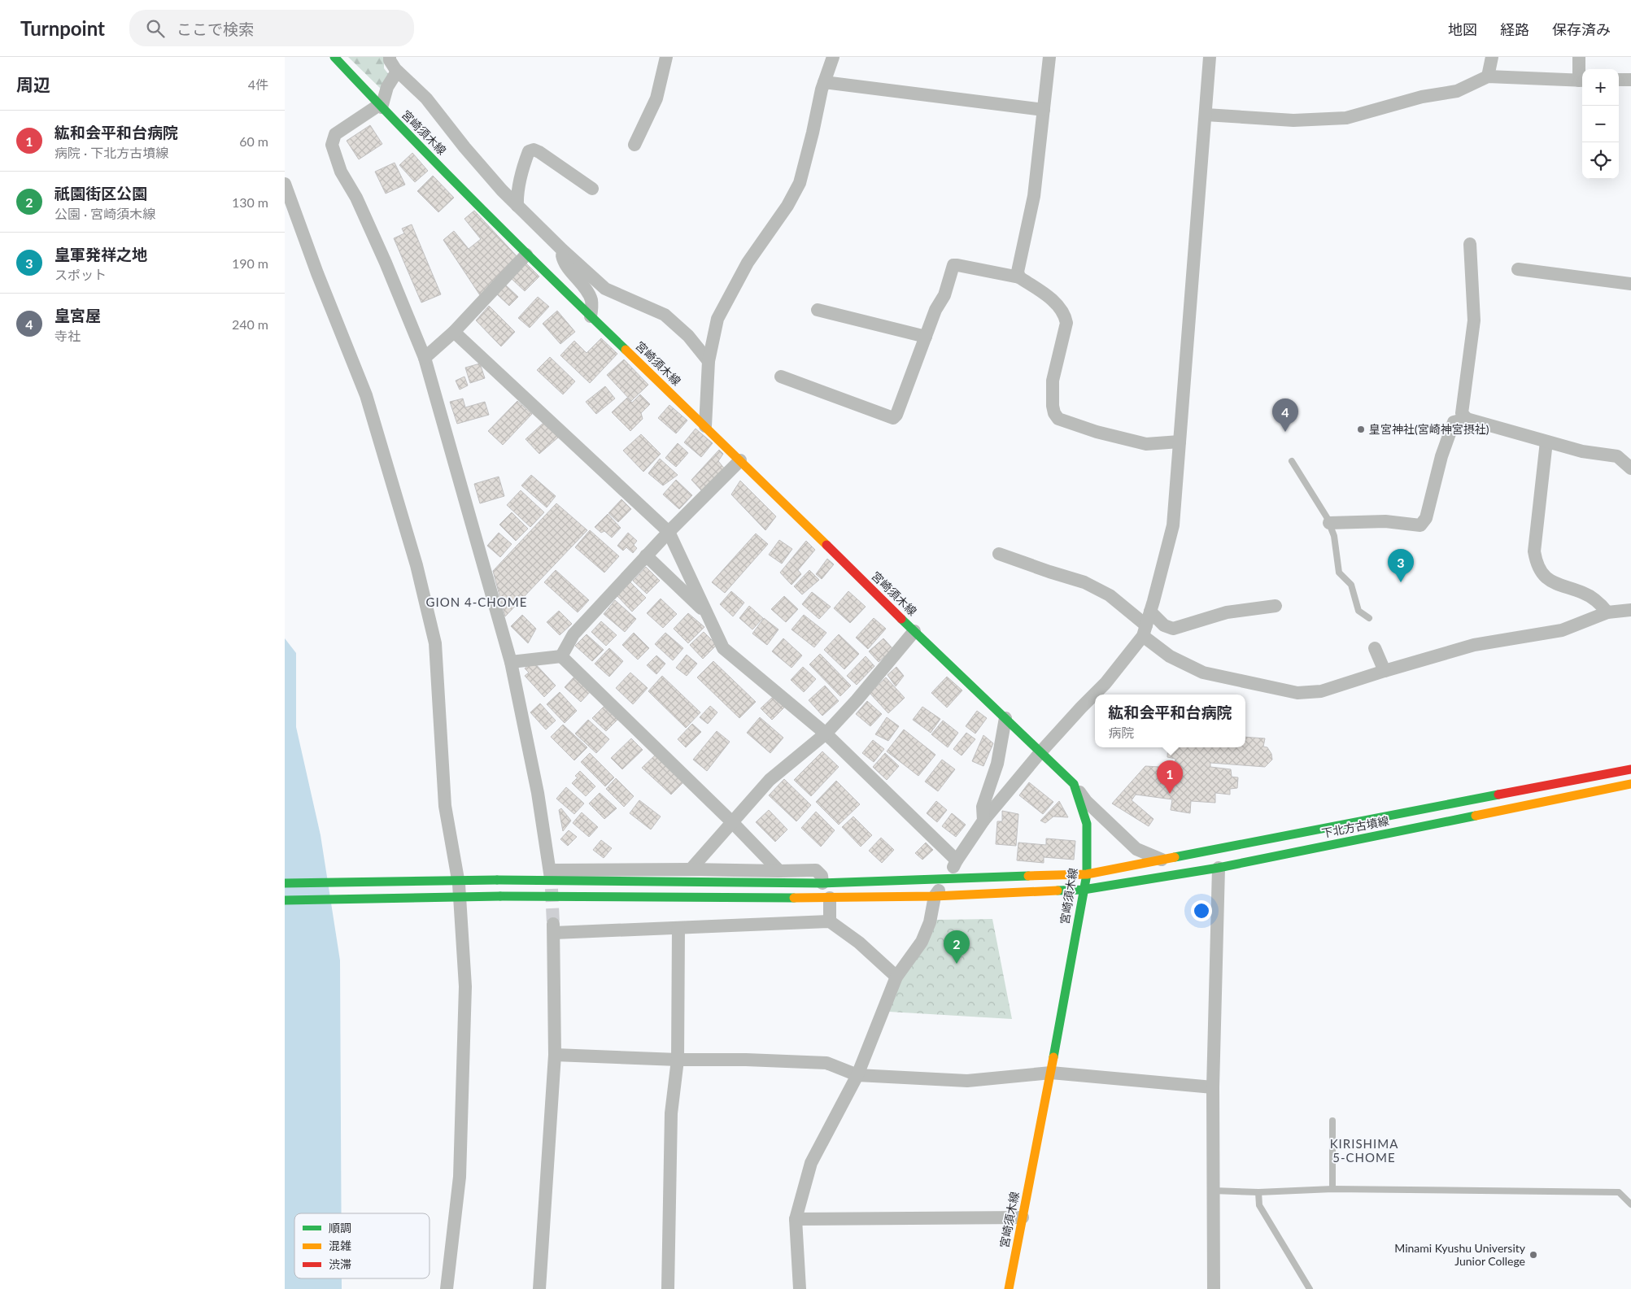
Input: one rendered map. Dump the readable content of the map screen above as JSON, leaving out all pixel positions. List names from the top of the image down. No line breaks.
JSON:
{"streets":{"main road":["宮崎須木線","下北方古墳線"]},"crossings":[["宮崎須木線","下北方古墳線"]],"districts":["GION 4-CHOME","KIRISHIMA 5-CHOME"],"places":["皇宮神社(宮崎神宮摂社)","Minami Kyushu University Junior College"],"legend":["順調","混雑","渋滞"],"page":{"header":"Turnpoint","search":"ここで検索","nav":["地図","経路","保存済み"],"heading":["周辺","4件"],"map_buttons":["+","−"],"list":[{"mark":"1","name":"紘和会平和台病院","note":"病院 · 下北方古墳線","value":"60 m"},{"mark":"2","name":"祇園街区公園","note":"公園 · 宮崎須木線","value":"130 m"},{"mark":"3","name":"皇軍発祥之地","note":"スポット","value":"190 m"},{"mark":"4","name":"皇宮屋","note":"寺社","value":"240 m"}],"pins":["4","3","1","2"],"popup":["紘和会平和台病院","病院"]}}
